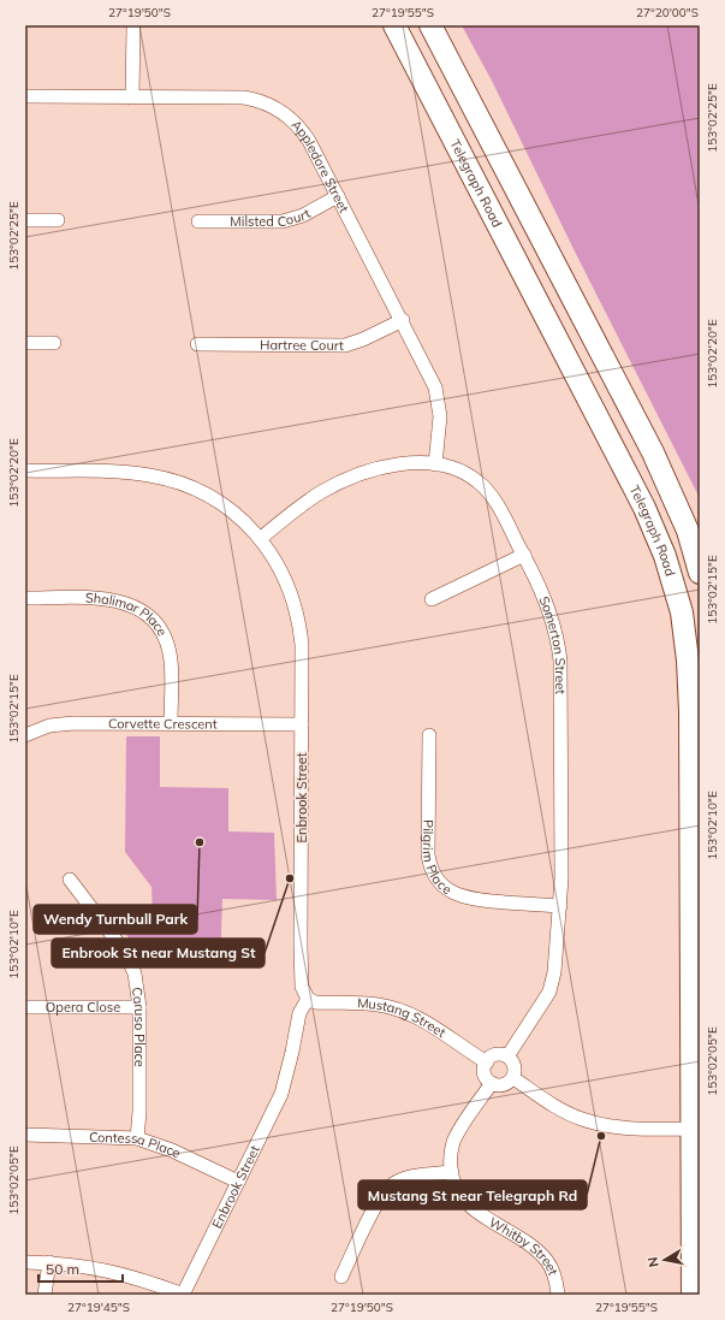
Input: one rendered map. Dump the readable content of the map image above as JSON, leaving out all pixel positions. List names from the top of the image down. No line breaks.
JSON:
{"streets":{"main road":["Telegraph Road"],"street":["Appledore Street","Milsted Court","Hartree Court","Shalimar Place","Somerton Street","Corvette Crescent","Enbrook Street","Pilgrim Place","Opera Close","Mustang Street","Caruso Place","Contessa Place","Whitby Street"]},"crossings":[["Appledore Street","Milsted Court"],["Appledore Street","Hartree Court"],["Appledore Street","Somerton Street"],["Shalimar Place","Corvette Crescent"],["Somerton Street","Enbrook Street"],["Somerton Street","Pilgrim Place"],["Somerton Street","Mustang Street"],["Somerton Street","Whitby Street"],["Corvette Crescent","Enbrook Street"],["Enbrook Street","Mustang Street"],["Enbrook Street","Contessa Place"],["Opera Close","Caruso Place"],["Mustang Street","Whitby Street"],["Caruso Place","Contessa Place"]],"places":["Wendy Turnbull Park","Enbrook St near Mustang St","Mustang St near Telegraph Rd"],"scale_bar":"50 m","north":"left","coordinates":["27°19'50\"S","27°19'55\"S","27°20'00\"S","153°02'25\"E","153°02'20\"E","153°02'15\"E","153°02'10\"E","153°02'05\"E","27°19'45\"S"]}
